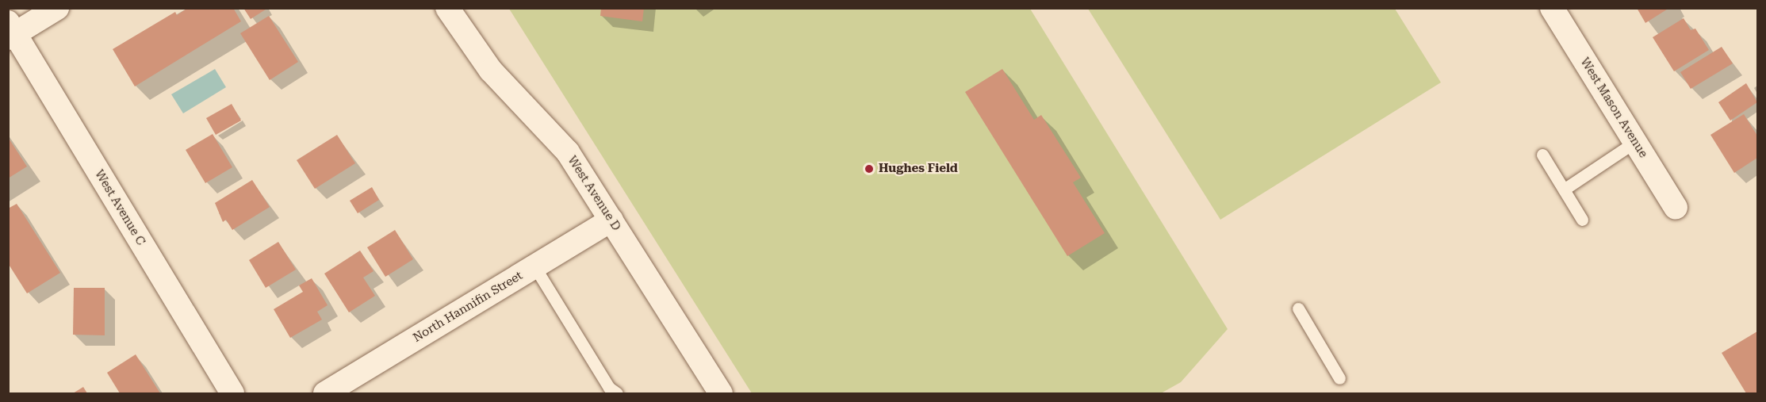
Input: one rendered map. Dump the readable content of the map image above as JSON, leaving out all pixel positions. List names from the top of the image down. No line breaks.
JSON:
{"streets":{"street":["West Mason Avenue","West Avenue D","West Avenue C","North Hannifin Street"]},"crossings":[["West Avenue D","North Hannifin Street"]],"places":["Hughes Field"]}
